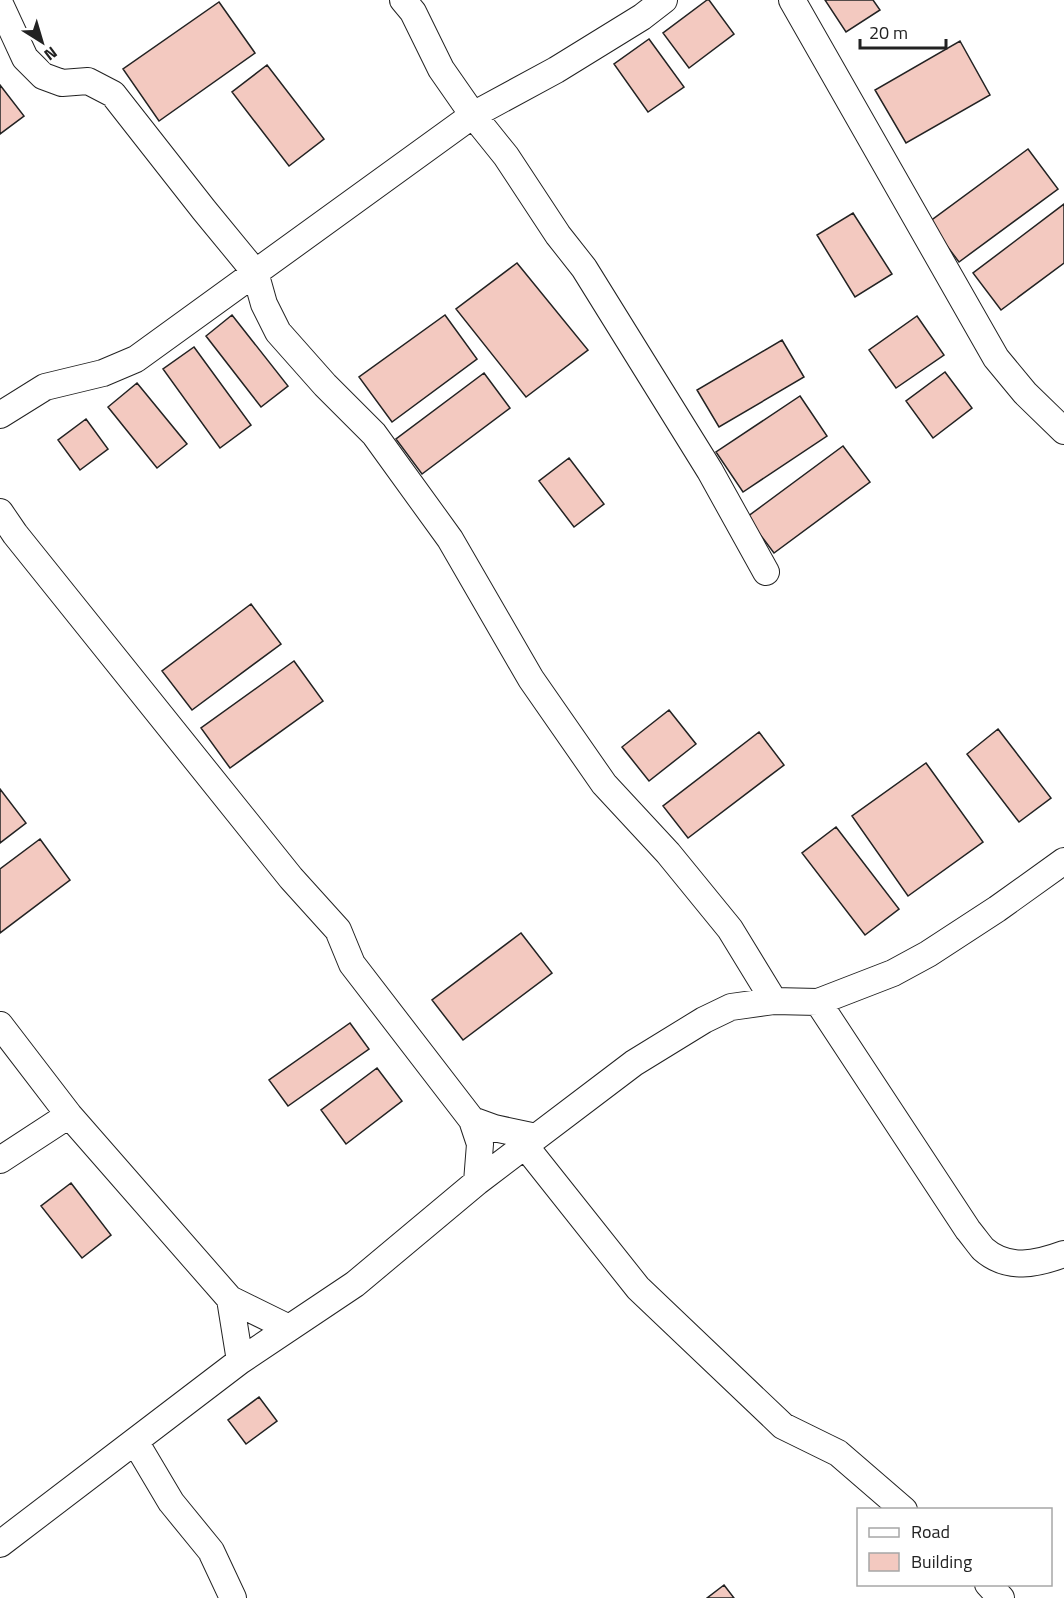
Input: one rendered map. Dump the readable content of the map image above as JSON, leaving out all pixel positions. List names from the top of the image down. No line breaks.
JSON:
{"legend":["Road","Building"],"scale_bar":"20 m","north":"bottom right"}
